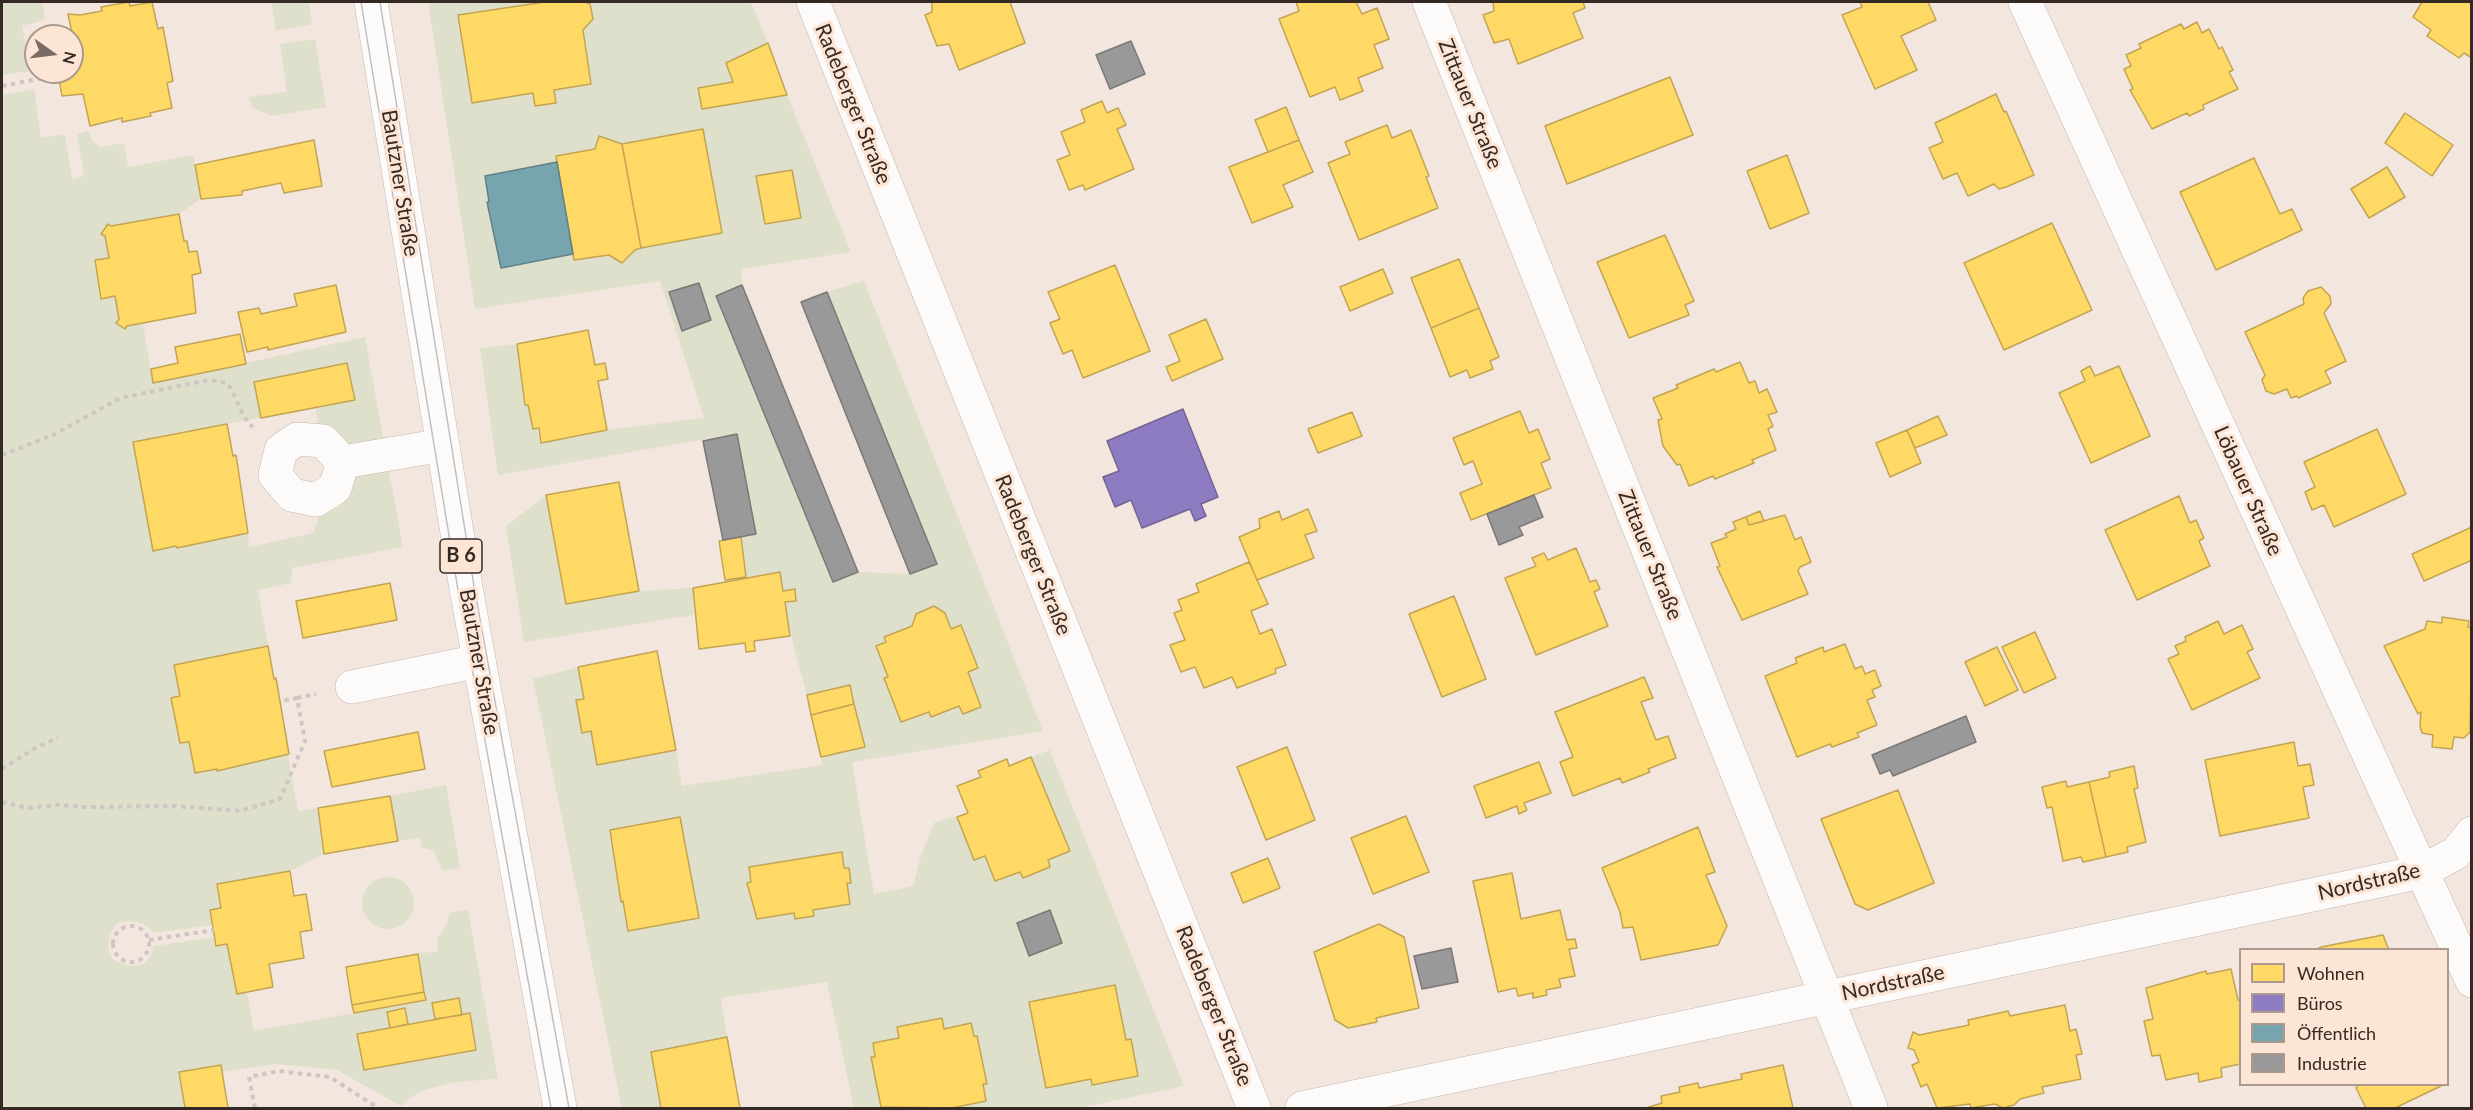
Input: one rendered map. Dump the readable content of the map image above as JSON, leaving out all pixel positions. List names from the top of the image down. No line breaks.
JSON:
{"streets":{"street":["Radeberger Straße","Zittauer Straße","Bautzner Straße","Löbauer Straße","B 6","Nordstraße"]},"crossings":[["Zittauer Straße","Nordstraße"],["Löbauer Straße","Nordstraße"]],"legend":["Wohnen","Büros","Öffentlich","Industrie"],"north":"right"}
